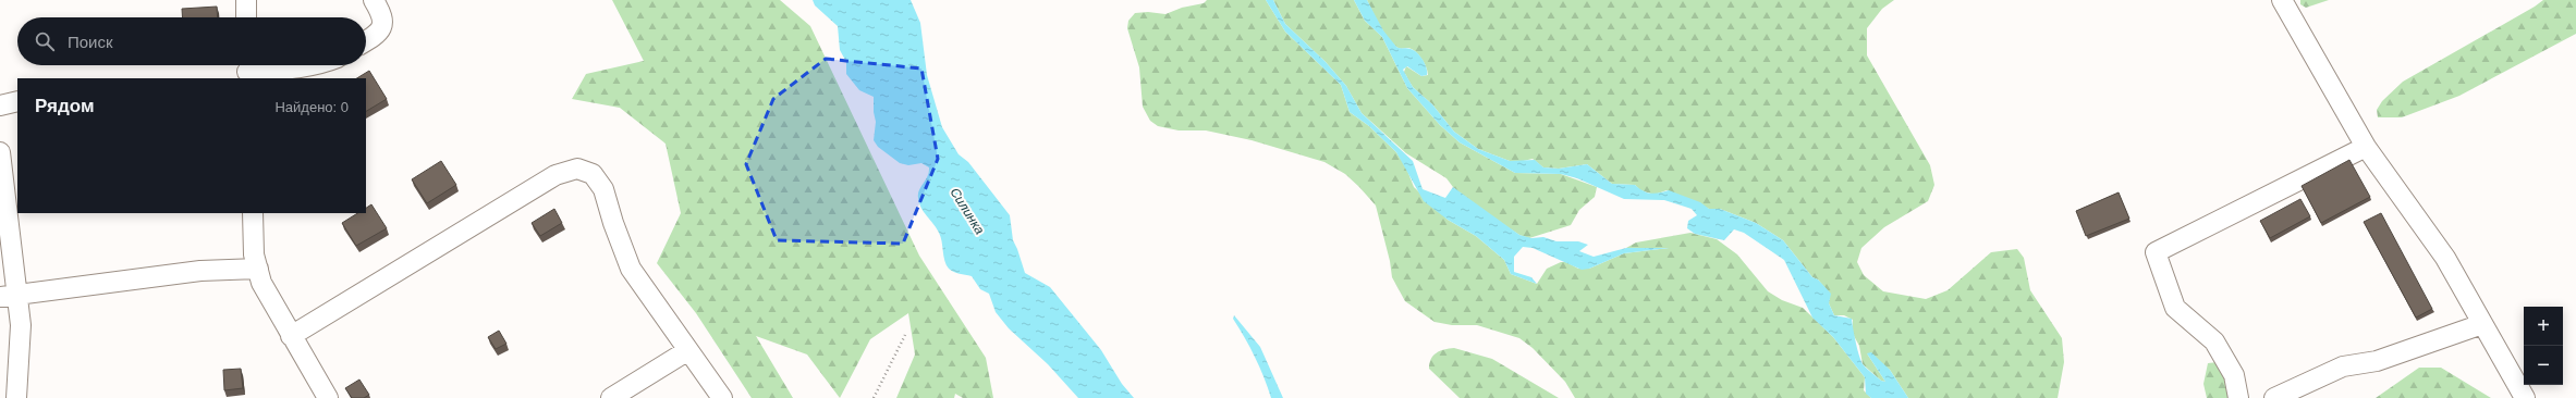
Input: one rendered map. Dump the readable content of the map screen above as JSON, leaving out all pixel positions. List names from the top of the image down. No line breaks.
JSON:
{"water":["Силинка"],"page":{"search":"Поиск","heading":["Рядом","Найдено: 0"],"map_buttons":["+","−"]}}
